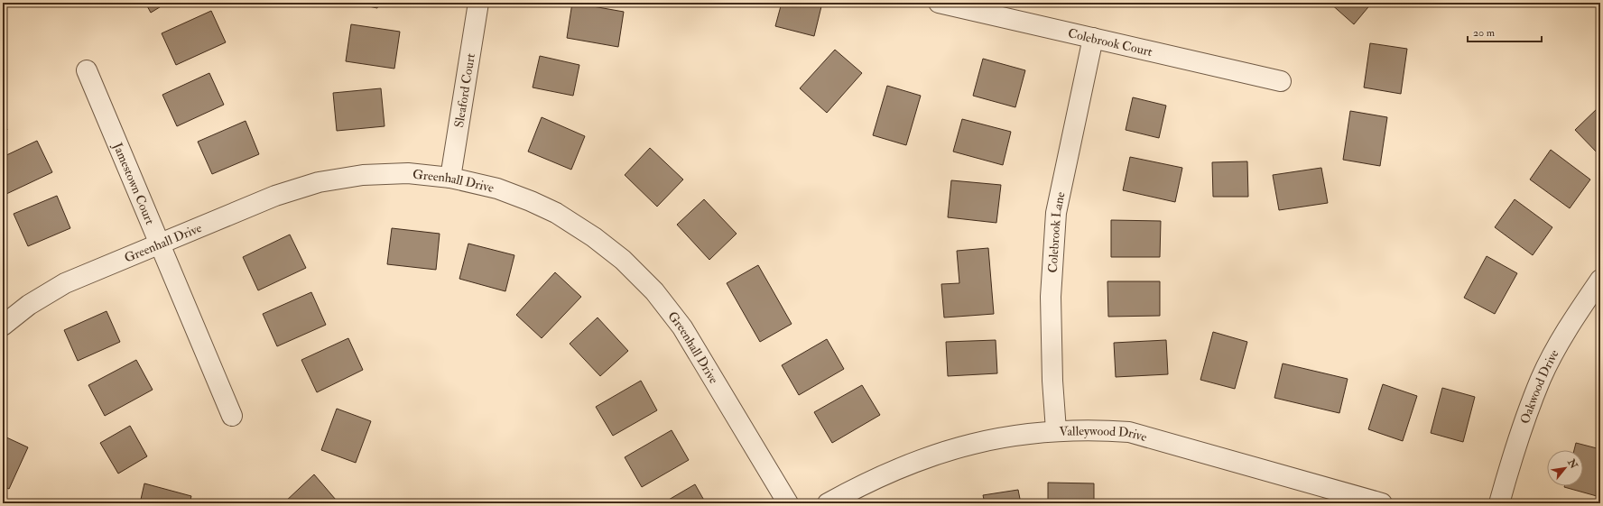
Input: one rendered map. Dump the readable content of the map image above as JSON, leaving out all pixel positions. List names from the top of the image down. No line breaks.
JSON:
{"streets":{"street":["Colebrook Court","Sleaford Court","Greenhall Drive","Jamestown Court","Colebrook Lane","Oakwood Drive","Valleywood Drive"]},"crossings":[["Colebrook Court","Colebrook Lane"],["Sleaford Court","Greenhall Drive"],["Greenhall Drive","Jamestown Court"],["Colebrook Lane","Valleywood Drive"]],"scale_bar":"20 m","north":"top right"}
